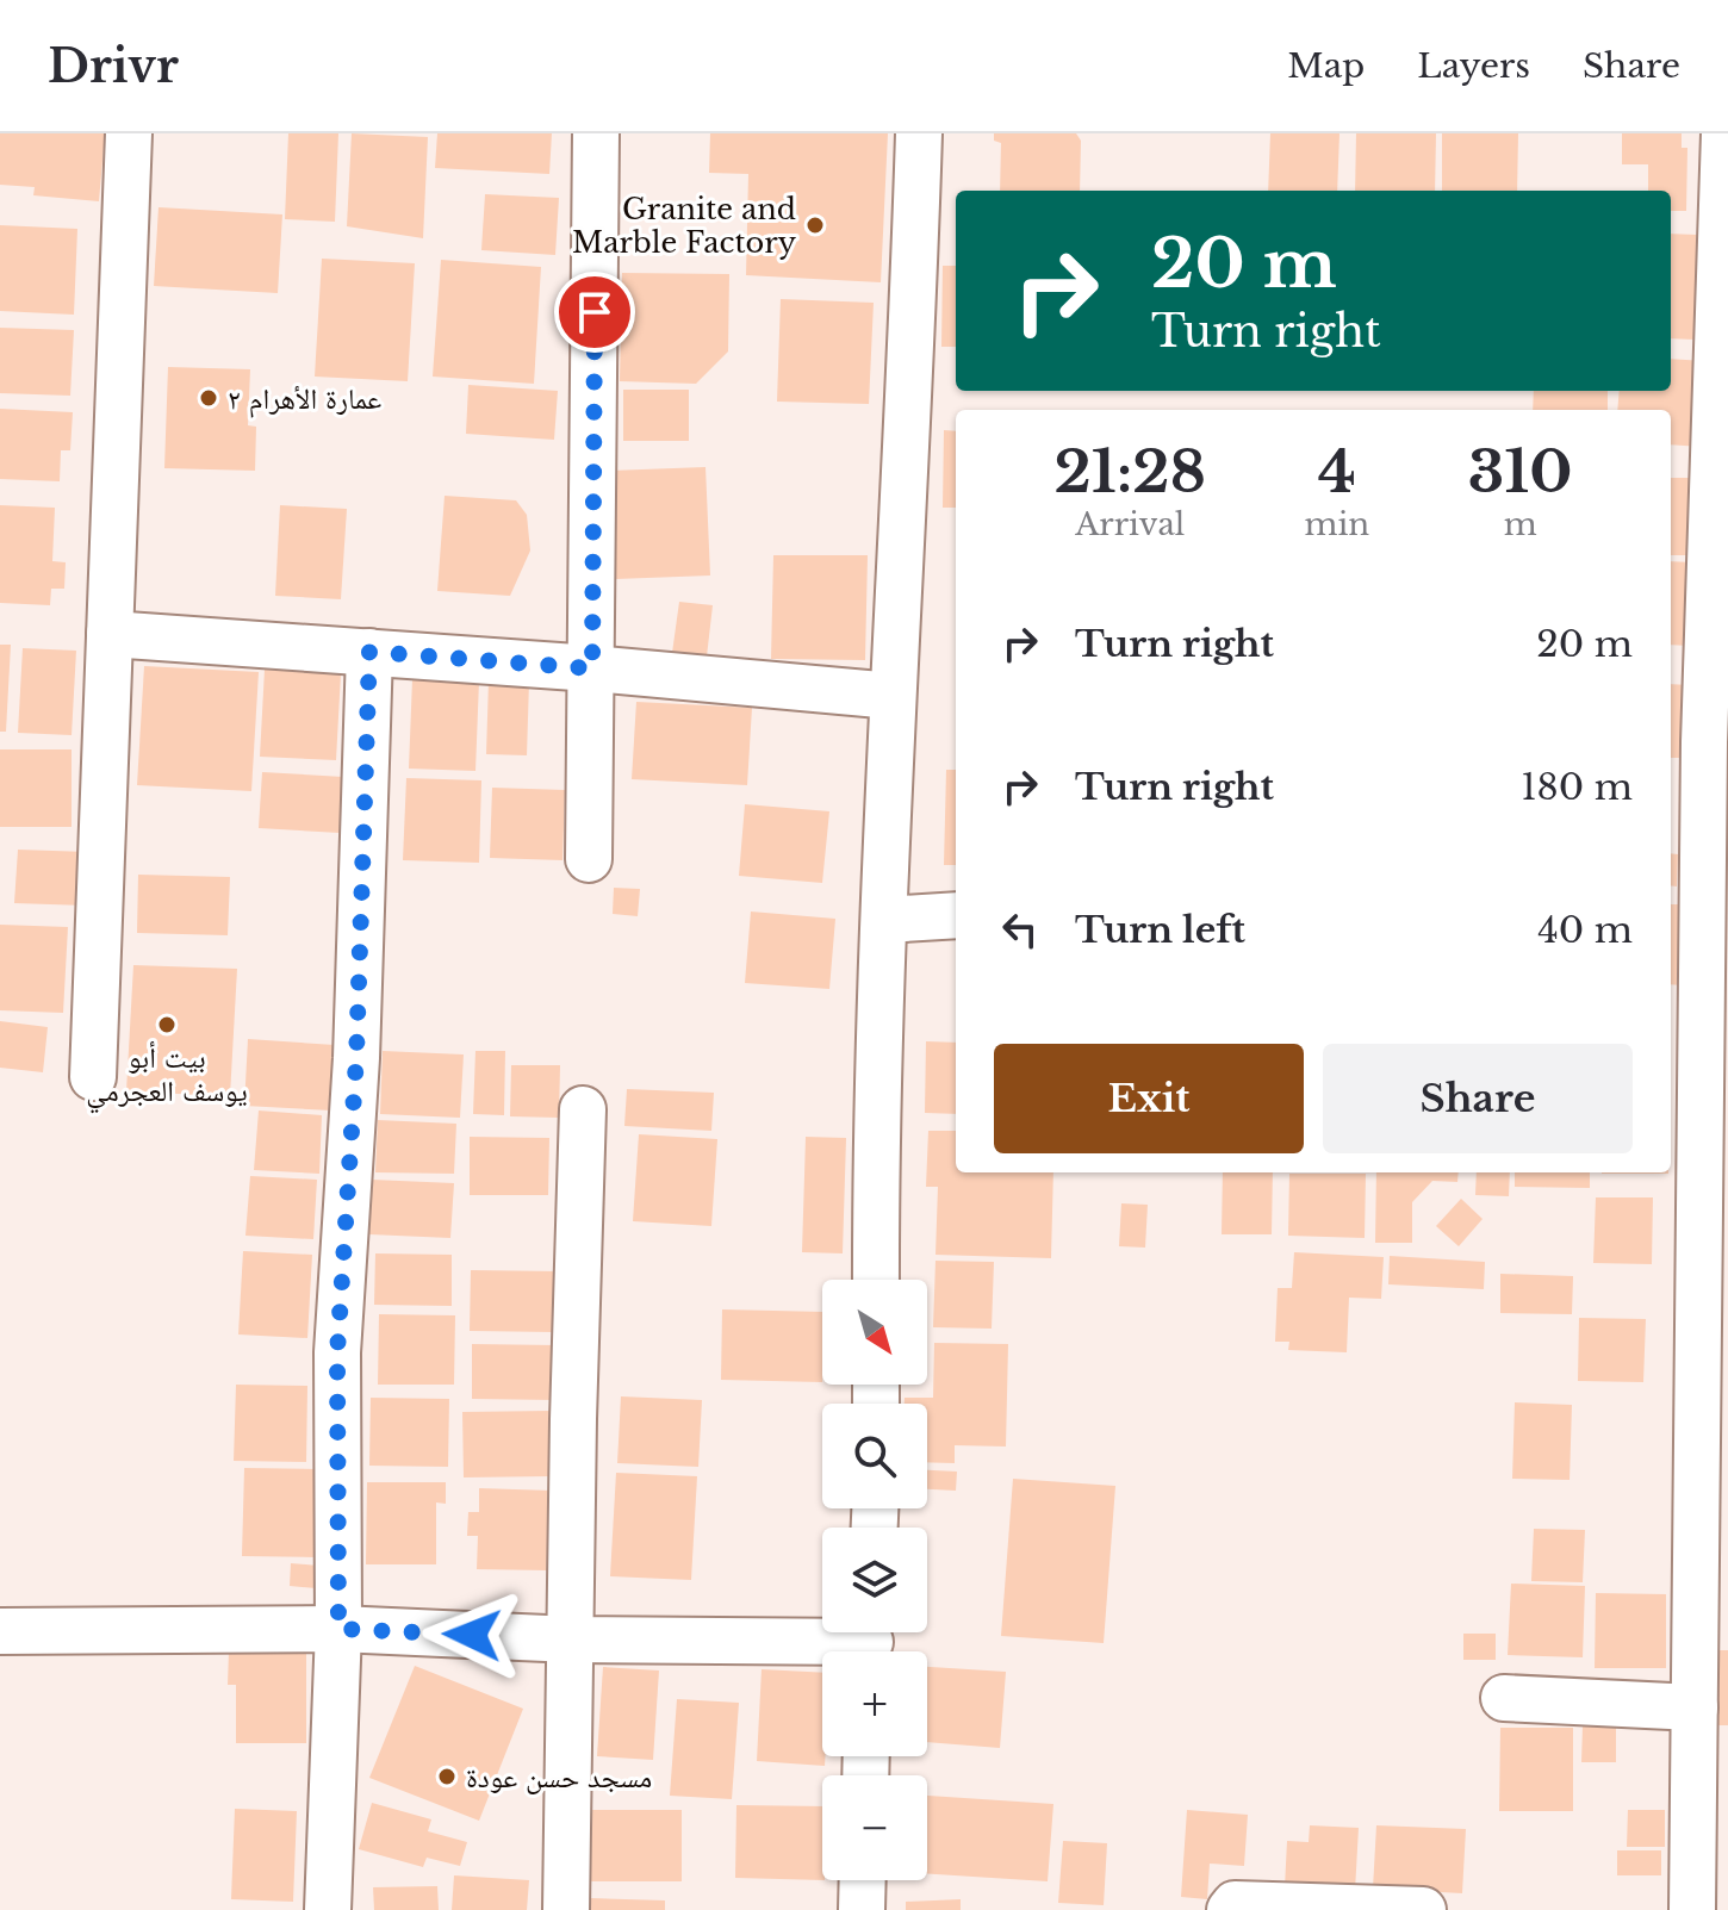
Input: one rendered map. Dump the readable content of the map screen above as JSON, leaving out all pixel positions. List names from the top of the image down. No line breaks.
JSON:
{"places":["Granite and Marble Factory","عمارة الأهرام ٢","بيت أبو يوسف العجرمي","مسجد حسن عودة"],"north":"bottom right","page":{"header":"Drivr","nav":["Map","Layers","Share"],"turn":["20 m","Turn right"],"eta":["21:28","Arrival","4","min","310","m"],"list":[{"name":"Turn right","value":"20 m"},{"name":"Turn right","value":"180 m"},{"name":"Turn left","value":"40 m"}],"buttons":["Exit","Share"],"map_buttons":["+","−"]}}
